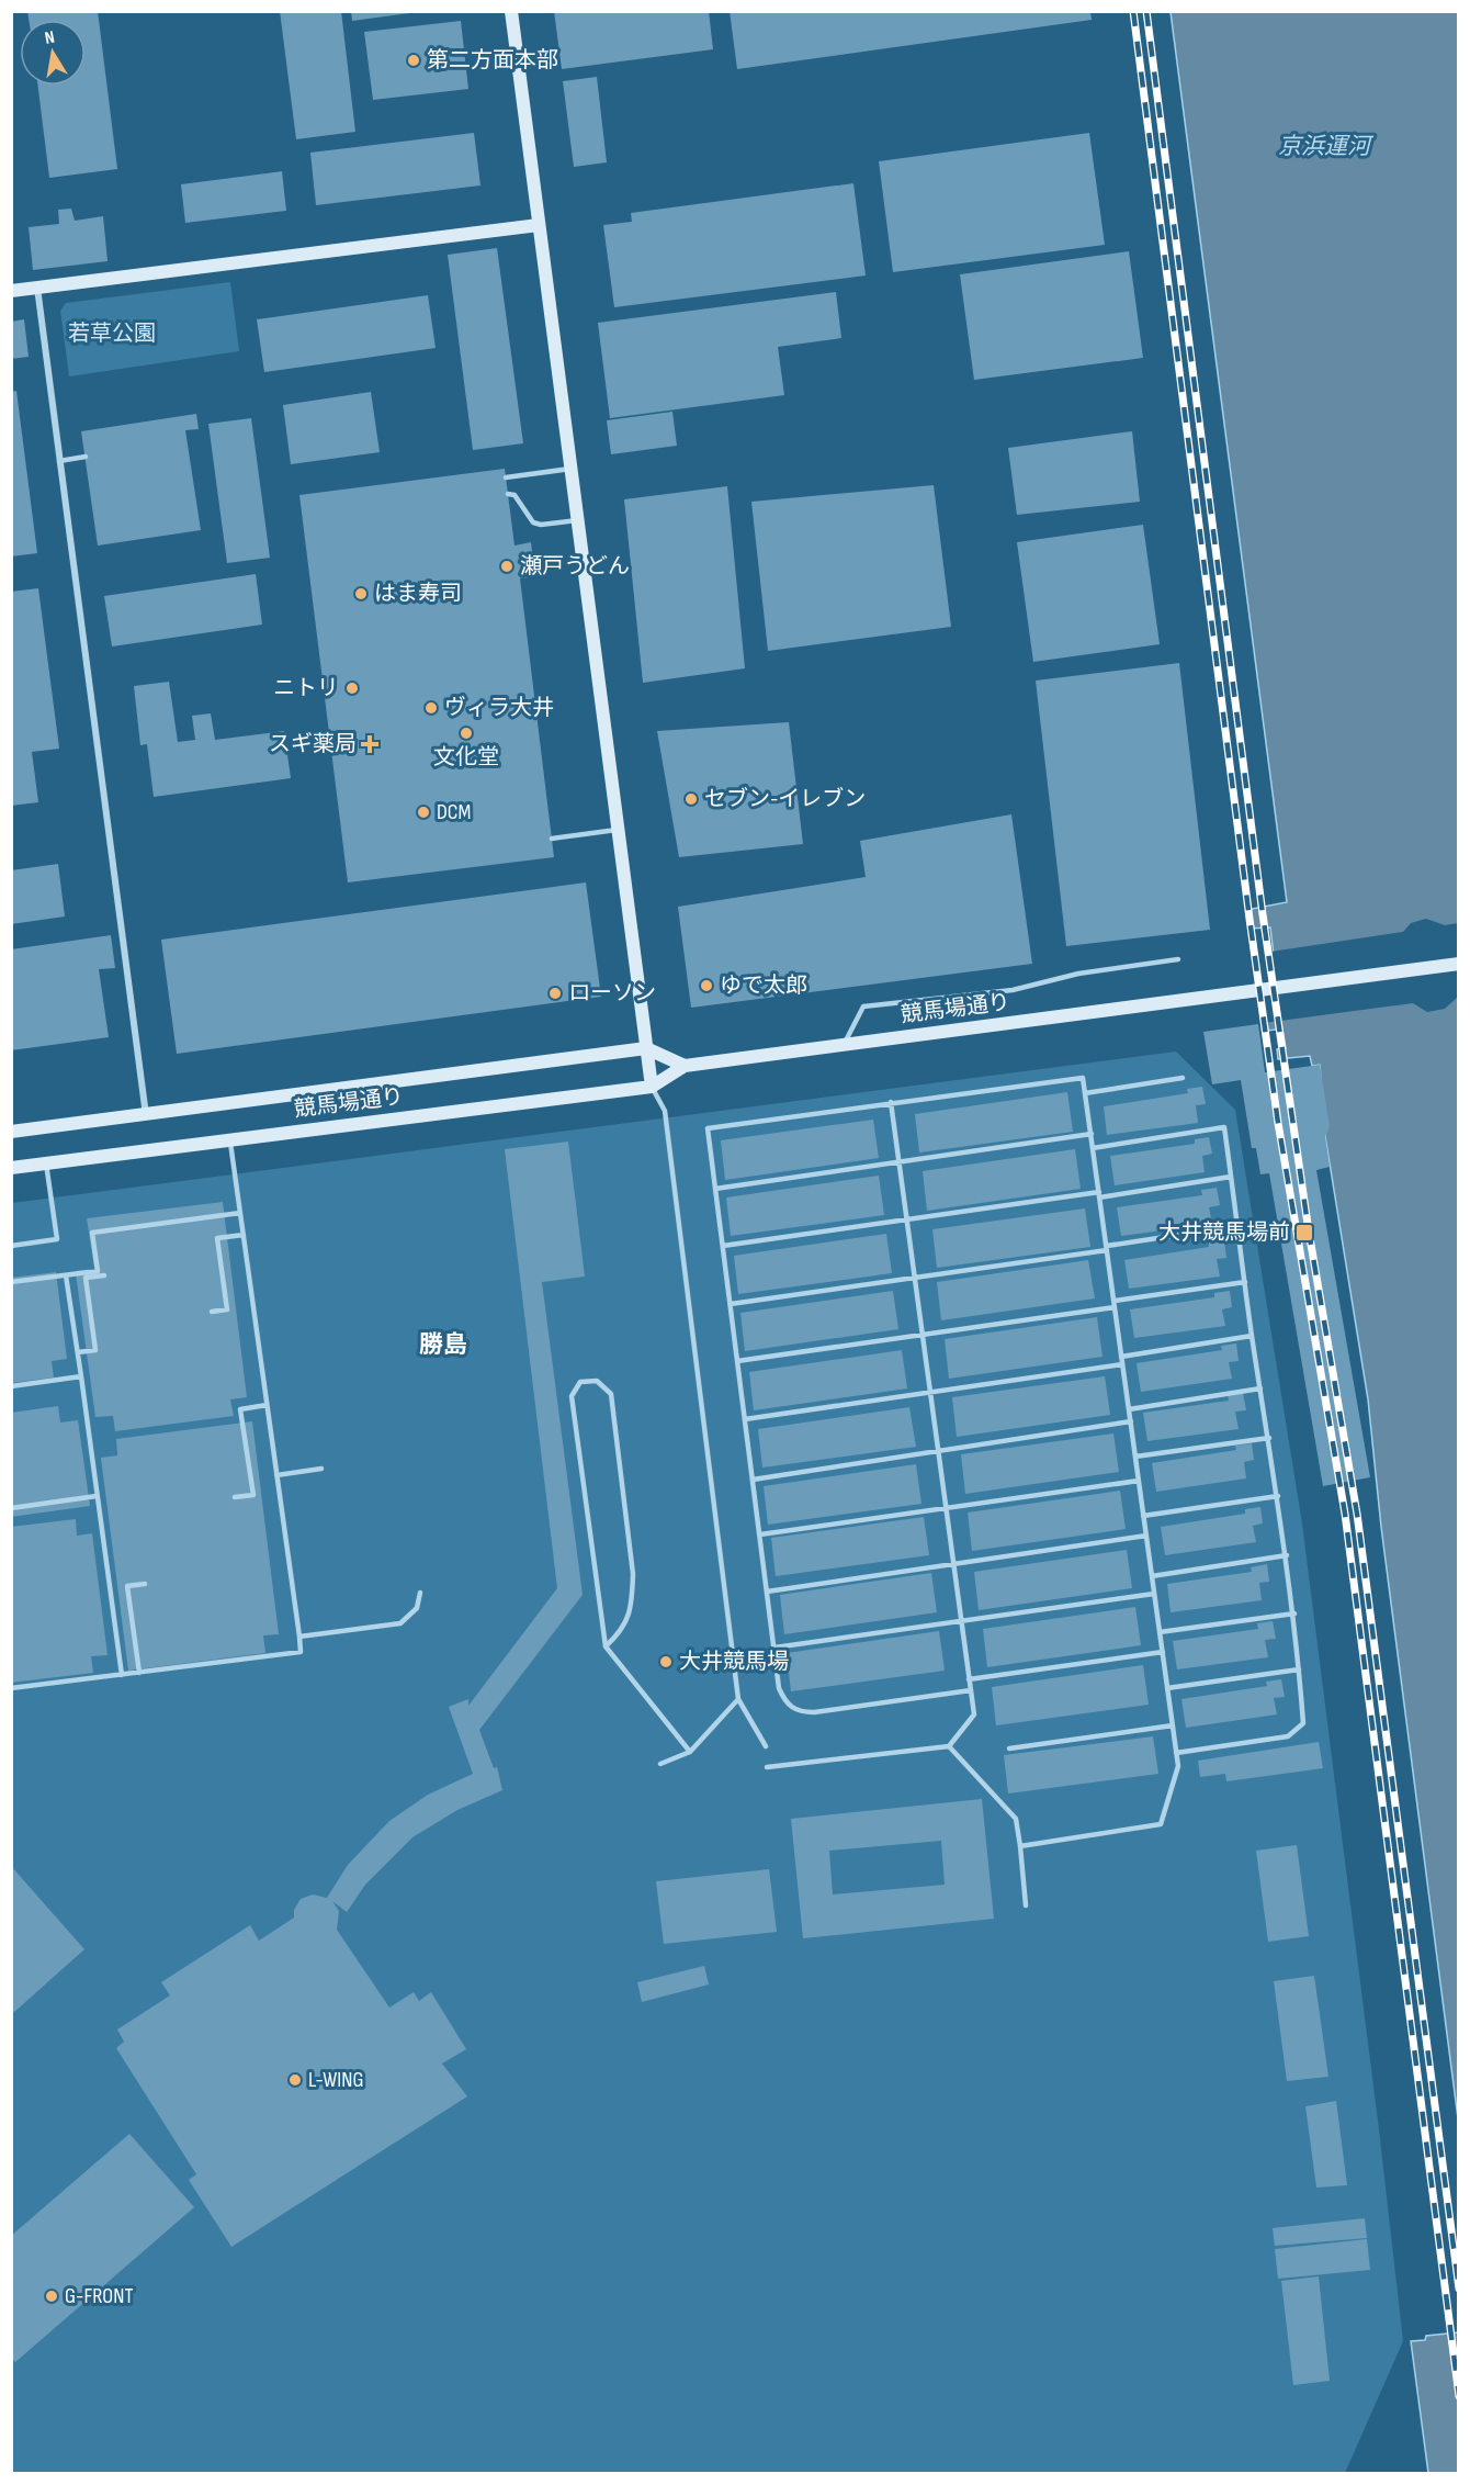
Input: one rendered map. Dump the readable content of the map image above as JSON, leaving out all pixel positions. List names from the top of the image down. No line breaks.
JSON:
{"streets":{"street":["競馬場通り"]},"districts":["勝島"],"water":["京浜運河"],"parks":["若草公園"],"places":{"other":["第二方面本部","瀬戸うどん","はま寿司","ニトリ","ヴィラ大井","文化堂","セブン-イレブン","DCM","ゆで太郎","ローソン","大井競馬場","L-WING","G-FRONT"],"health":["スギ薬局"],"transit":["大井競馬場前"]},"north":"top"}
